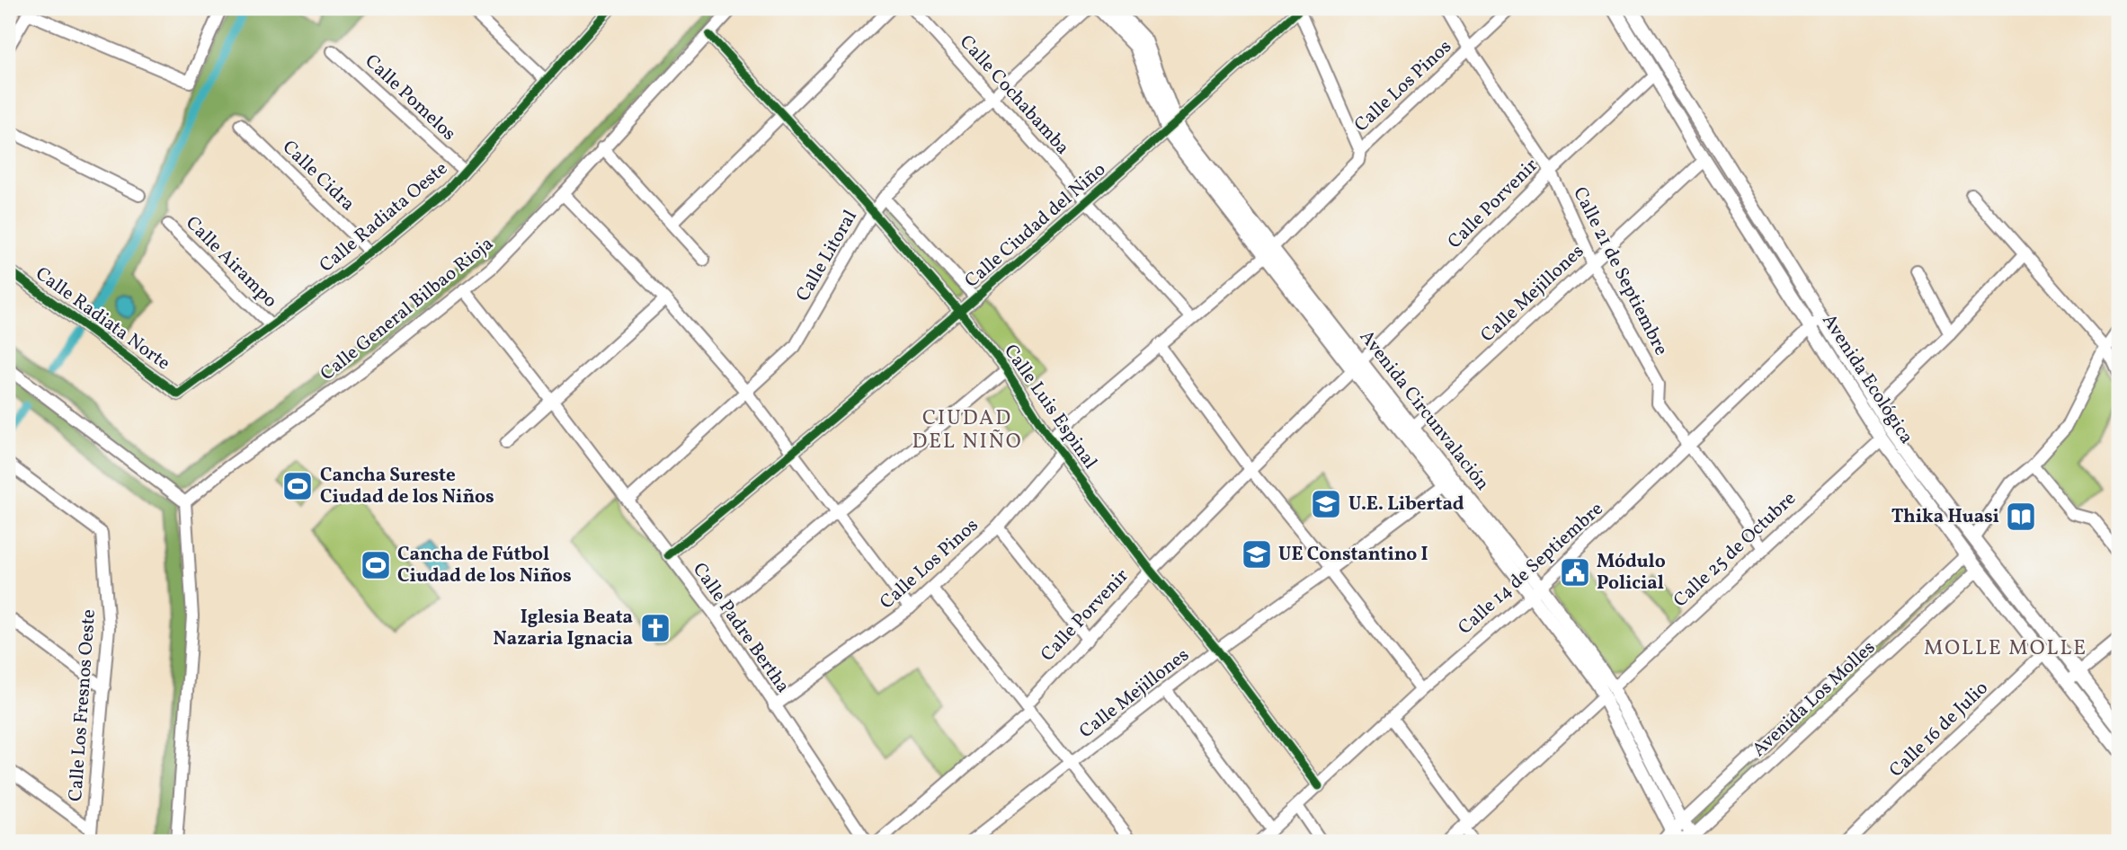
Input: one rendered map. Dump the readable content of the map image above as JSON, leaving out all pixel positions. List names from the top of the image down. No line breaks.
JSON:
{"streets":{"main road":["Avenida Ecológica","Avenida Circunvalación"],"street":["Calle Los Pinos","Calle Cochabamba","Calle Pomelos","Calle Cidra","Calle Porvenir","Calle Radiata Oeste","Calle Ciudad del Niño","Calle Litoral","Calle Airampo","Calle 21 de Septiembre","Calle Mejillones","Calle General Bilbao Rioja","Calle Radiata Norte","Calle Luis Espinal","Calle 25 de Octubre","Calle 14 de Septiembre","Calle Padre Bertha","Avenida Los Molles","Calle Los Fresnos Oeste","Calle 16 de Julio"]},"crossings":[["Calle Los Pinos","Calle Cochabamba"],["Calle Los Pinos","Calle 21 de Septiembre"],["Calle Los Pinos","Calle Luis Espinal"],["Calle Los Pinos","Avenida Circunvalación"],["Calle Los Pinos","Calle Padre Bertha"],["Calle Cochabamba","Calle Ciudad del Niño"],["Calle Cochabamba","Calle Litoral"],["Calle Pomelos","Calle Radiata Oeste"],["Calle Cidra","Calle Radiata Oeste"],["Calle Porvenir","Calle 21 de Septiembre"],["Calle Porvenir","Avenida Ecológica"],["Calle Porvenir","Calle Luis Espinal"],["Calle Porvenir","Avenida Circunvalación"],["Calle Radiata Oeste","Calle Airampo"],["Calle Radiata Oeste","Calle Radiata Norte"],["Calle Ciudad del Niño","Calle Luis Espinal"],["Calle Ciudad del Niño","Avenida Circunvalación"],["Calle Ciudad del Niño","Calle Padre Bertha"],["Calle Litoral","Calle Luis Espinal"],["Calle Litoral","Calle Padre Bertha"],["Calle 21 de Septiembre","Calle Mejillones"],["Calle 21 de Septiembre","Calle 25 de Octubre"],["Calle 21 de Septiembre","Calle 14 de Septiembre"],["Calle Mejillones","Avenida Ecológica"],["Calle Mejillones","Calle Luis Espinal"],["Calle Mejillones","Avenida Circunvalación"],["Calle General Bilbao Rioja","Calle Luis Espinal"],["Calle General Bilbao Rioja","Calle Padre Bertha"],["Avenida Ecológica","Calle 25 de Octubre"],["Avenida Ecológica","Calle 14 de Septiembre"],["Avenida Ecológica","Avenida Los Molles"],["Avenida Ecológica","Calle 16 de Julio"],["Calle Luis Espinal","Calle 14 de Septiembre"],["Avenida Circunvalación","Calle 25 de Octubre"],["Avenida Circunvalación","Calle 14 de Septiembre"],["Avenida Circunvalación","Avenida Los Molles"]],"districts":["CIUDAD DEL NIÑO","MOLLE MOLLE"],"places":{"sports":["Cancha Sureste Ciudad de los Niños","Cancha de Fútbol Ciudad de los Niños"],"school or university":["U.E. Libertad","UE Constantino I"],"library":["Thika Huasi"],"public building":["Módulo Policial"],"church":["Iglesia Beata Nazaria Ignacia"]}}
